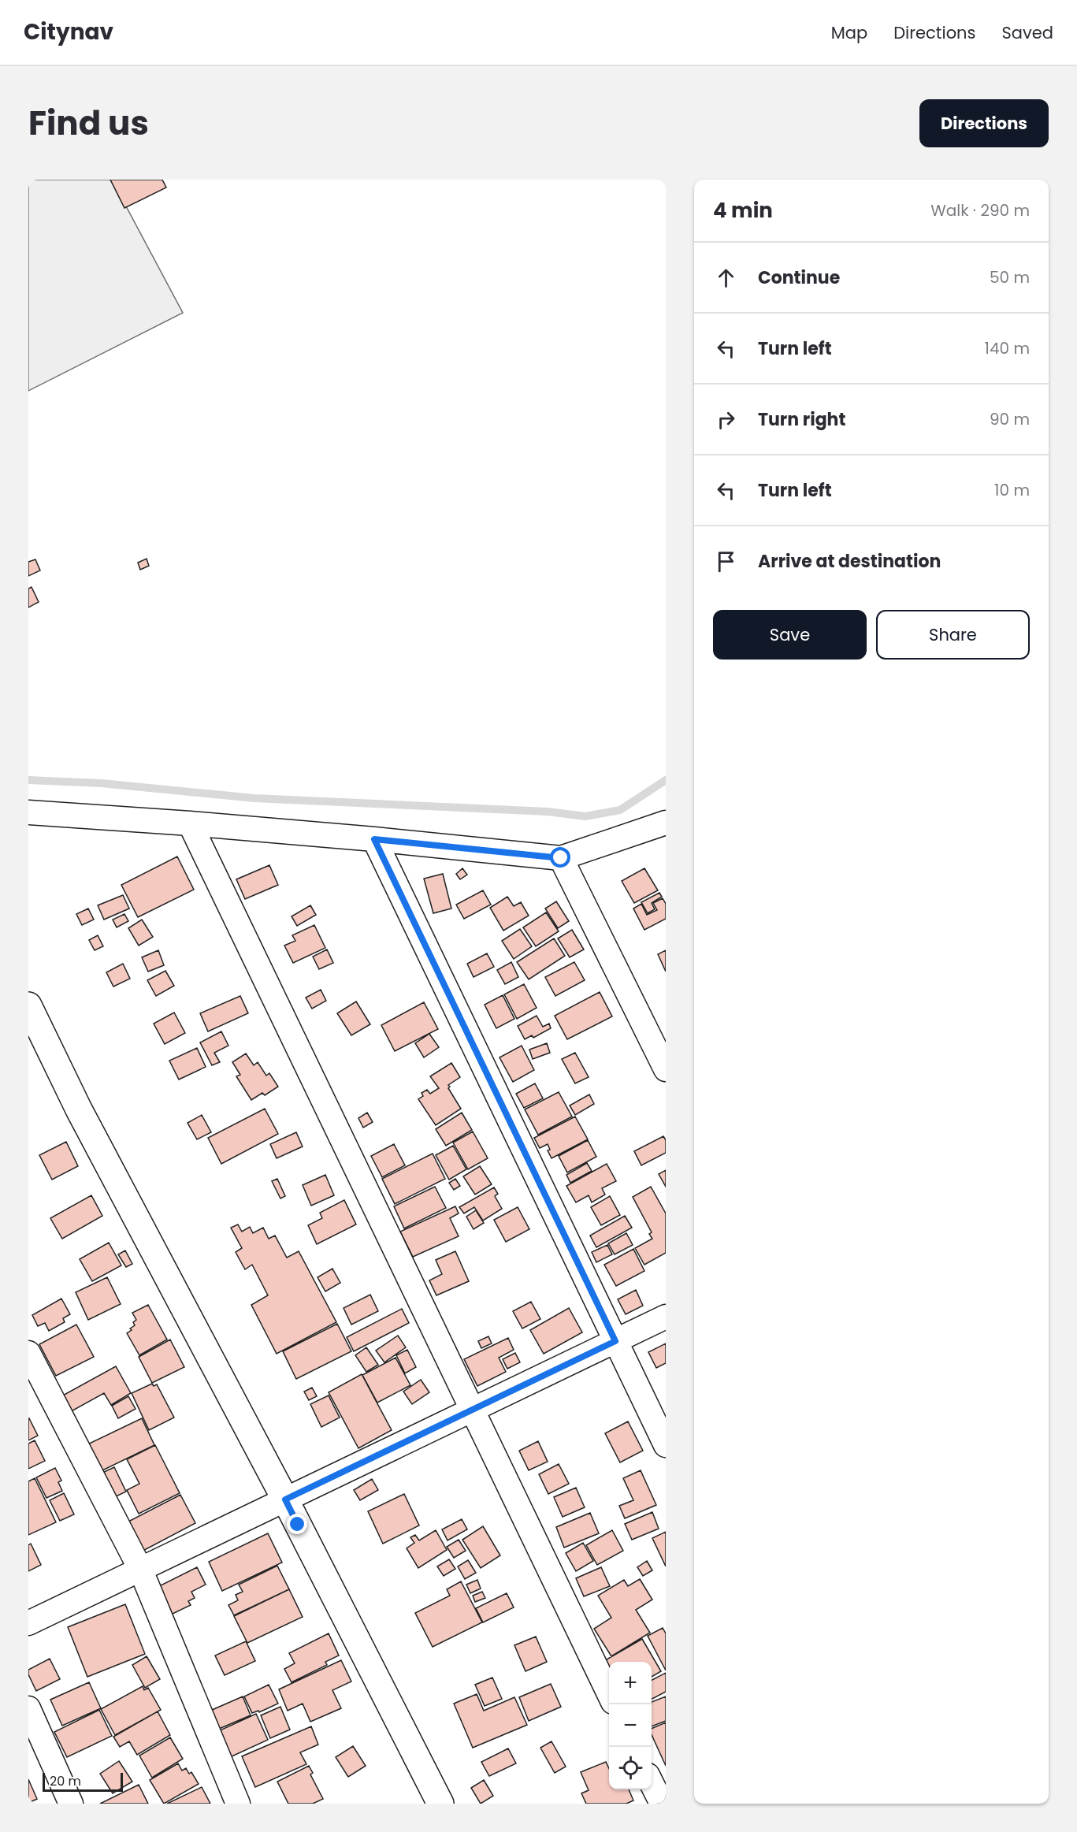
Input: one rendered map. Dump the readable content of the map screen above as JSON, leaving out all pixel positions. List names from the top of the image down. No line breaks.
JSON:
{"scale_bar":"20 m","page":{"header":"Citynav","nav":["Map","Directions","Saved"],"title":"Find us","buttons":["Directions",["Save","Share"]],"heading":["4 min","Walk · 290 m"],"list":[["Continue","50 m"],["Turn left","140 m"],["Turn right","90 m"],["Turn left","10 m"],"Arrive at destination"],"map_buttons":["+","−"],"scale":"20 m"}}
